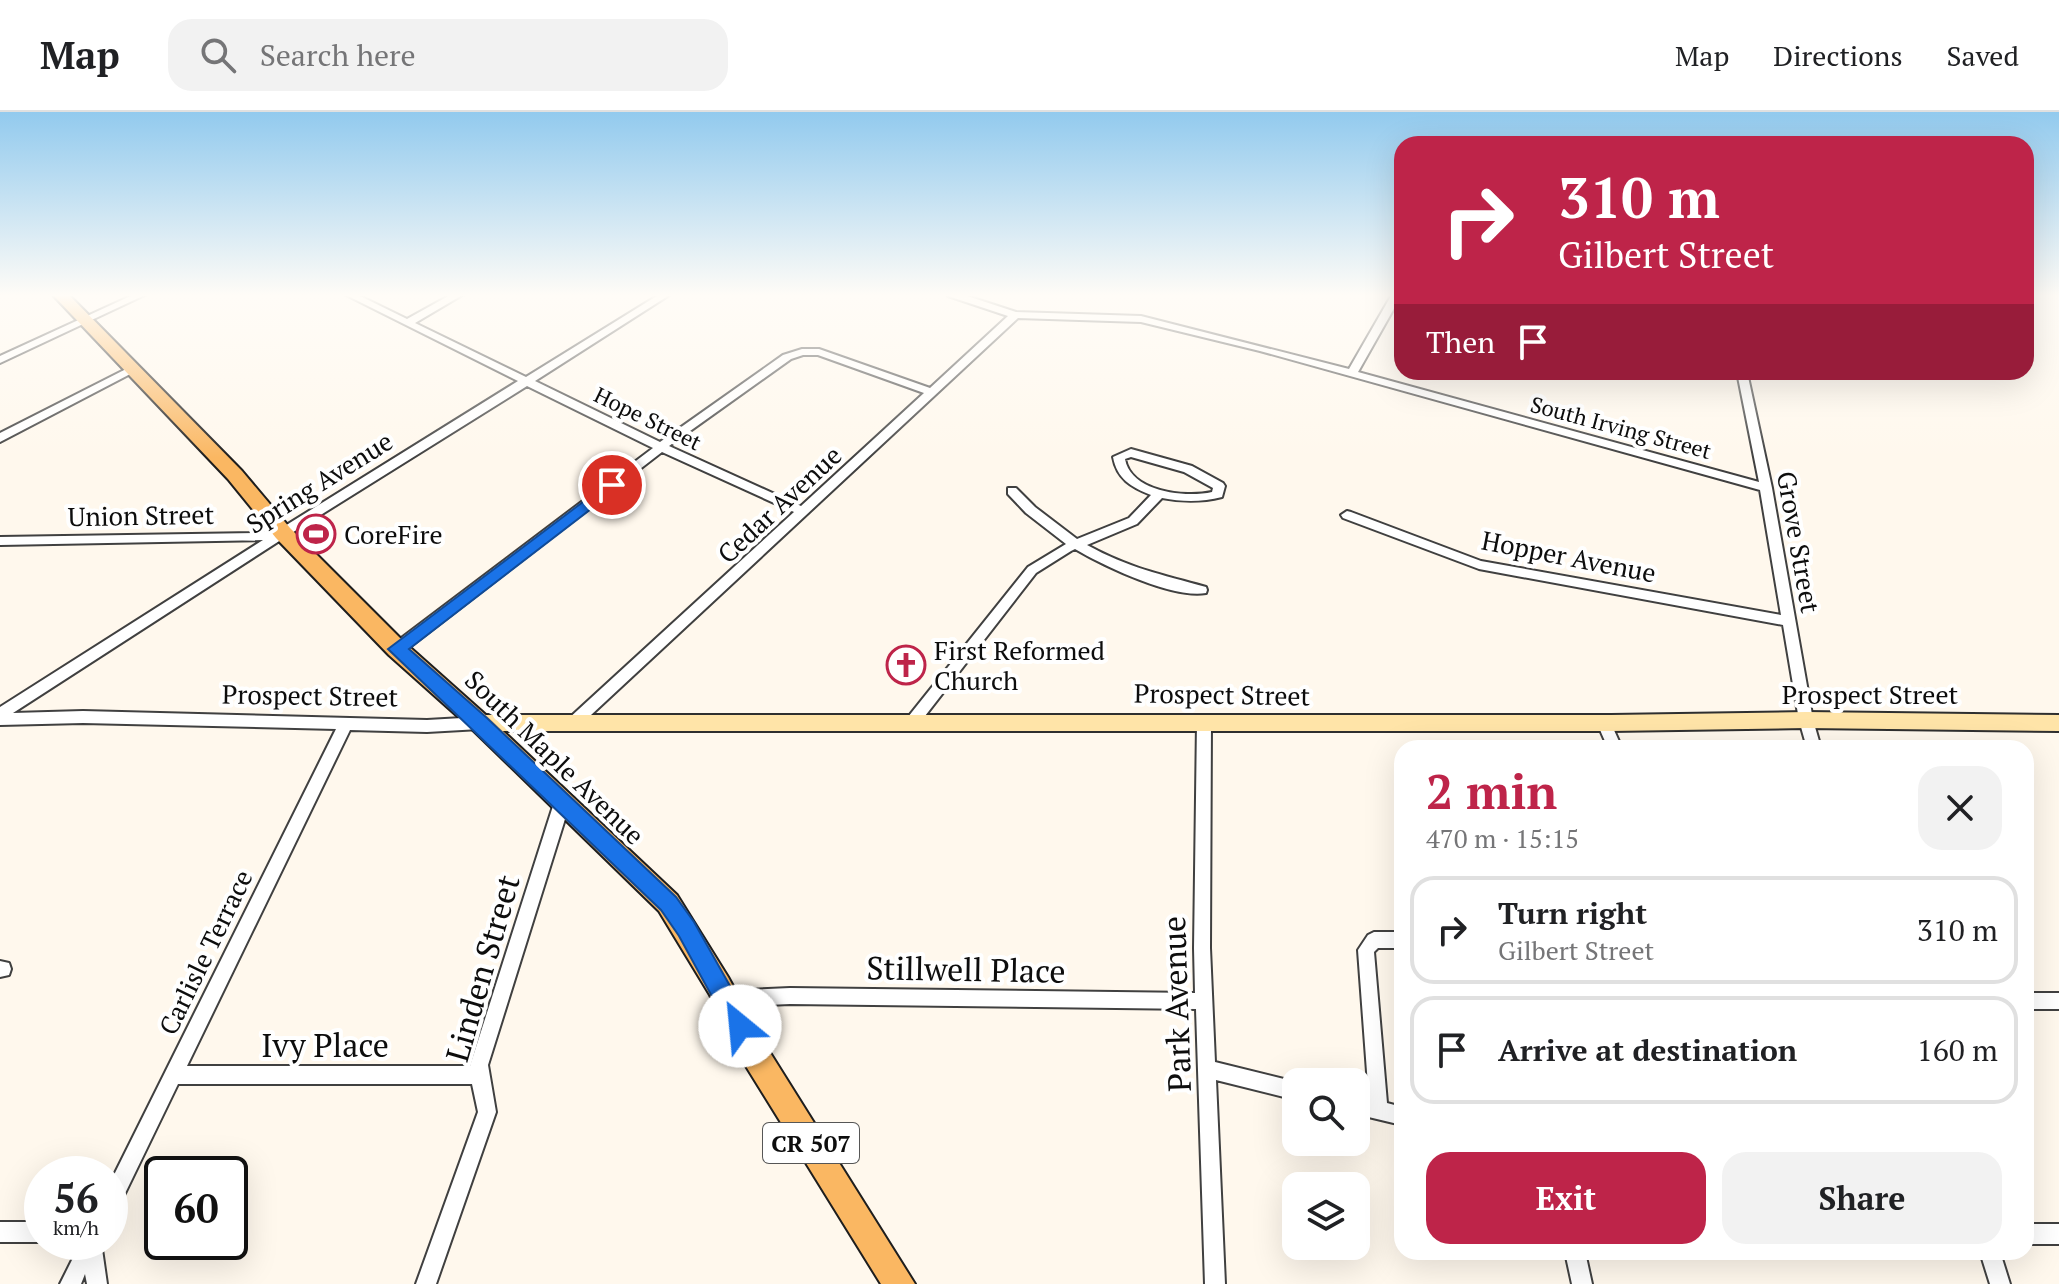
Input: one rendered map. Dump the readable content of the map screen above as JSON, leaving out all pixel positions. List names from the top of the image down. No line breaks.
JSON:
{"streets":{"main road":["Prospect Street","South Maple Avenue","CR 507"],"street":["Hope Street","South Irving Street","Spring Avenue","Cedar Avenue","Union Street","Grove Street","Hopper Avenue","Carlisle Terrace","Linden Street","Stillwell Place","Park Avenue","Ivy Place"]},"crossings":[["Hope Street","Spring Avenue"],["Hope Street","Cedar Avenue"],["South Irving Street","Grove Street"],["Spring Avenue","Union Street"],["Spring Avenue","Prospect Street"],["Spring Avenue","South Maple Avenue"],["Cedar Avenue","Prospect Street"],["Union Street","South Maple Avenue"],["Grove Street","Hopper Avenue"],["Grove Street","Prospect Street"],["Prospect Street","South Maple Avenue"],["Prospect Street","Carlisle Terrace"],["Prospect Street","Park Avenue"],["South Maple Avenue","Linden Street"],["South Maple Avenue","Stillwell Place"],["South Maple Avenue","CR 507"],["Carlisle Terrace","Ivy Place"],["Linden Street","Ivy Place"],["Stillwell Place","Park Avenue"],["Stillwell Place","CR 507"]],"places":{"sports":["CoreFire"],"church":["First Reformed Church"]},"page":{"header":"Map","search":"Search here","nav":["Map","Directions","Saved"],"turn":["310 m","Gilbert Street"],"then":"Then","heading":["2 min","470 m · 15:15"],"list":[{"name":"Turn right","note":"Gilbert Street","value":"310 m"},{"name":"Arrive at destination","value":"160 m"}],"buttons":["Exit","Share"],"speed":"56 km/h","limit":"60"}}
